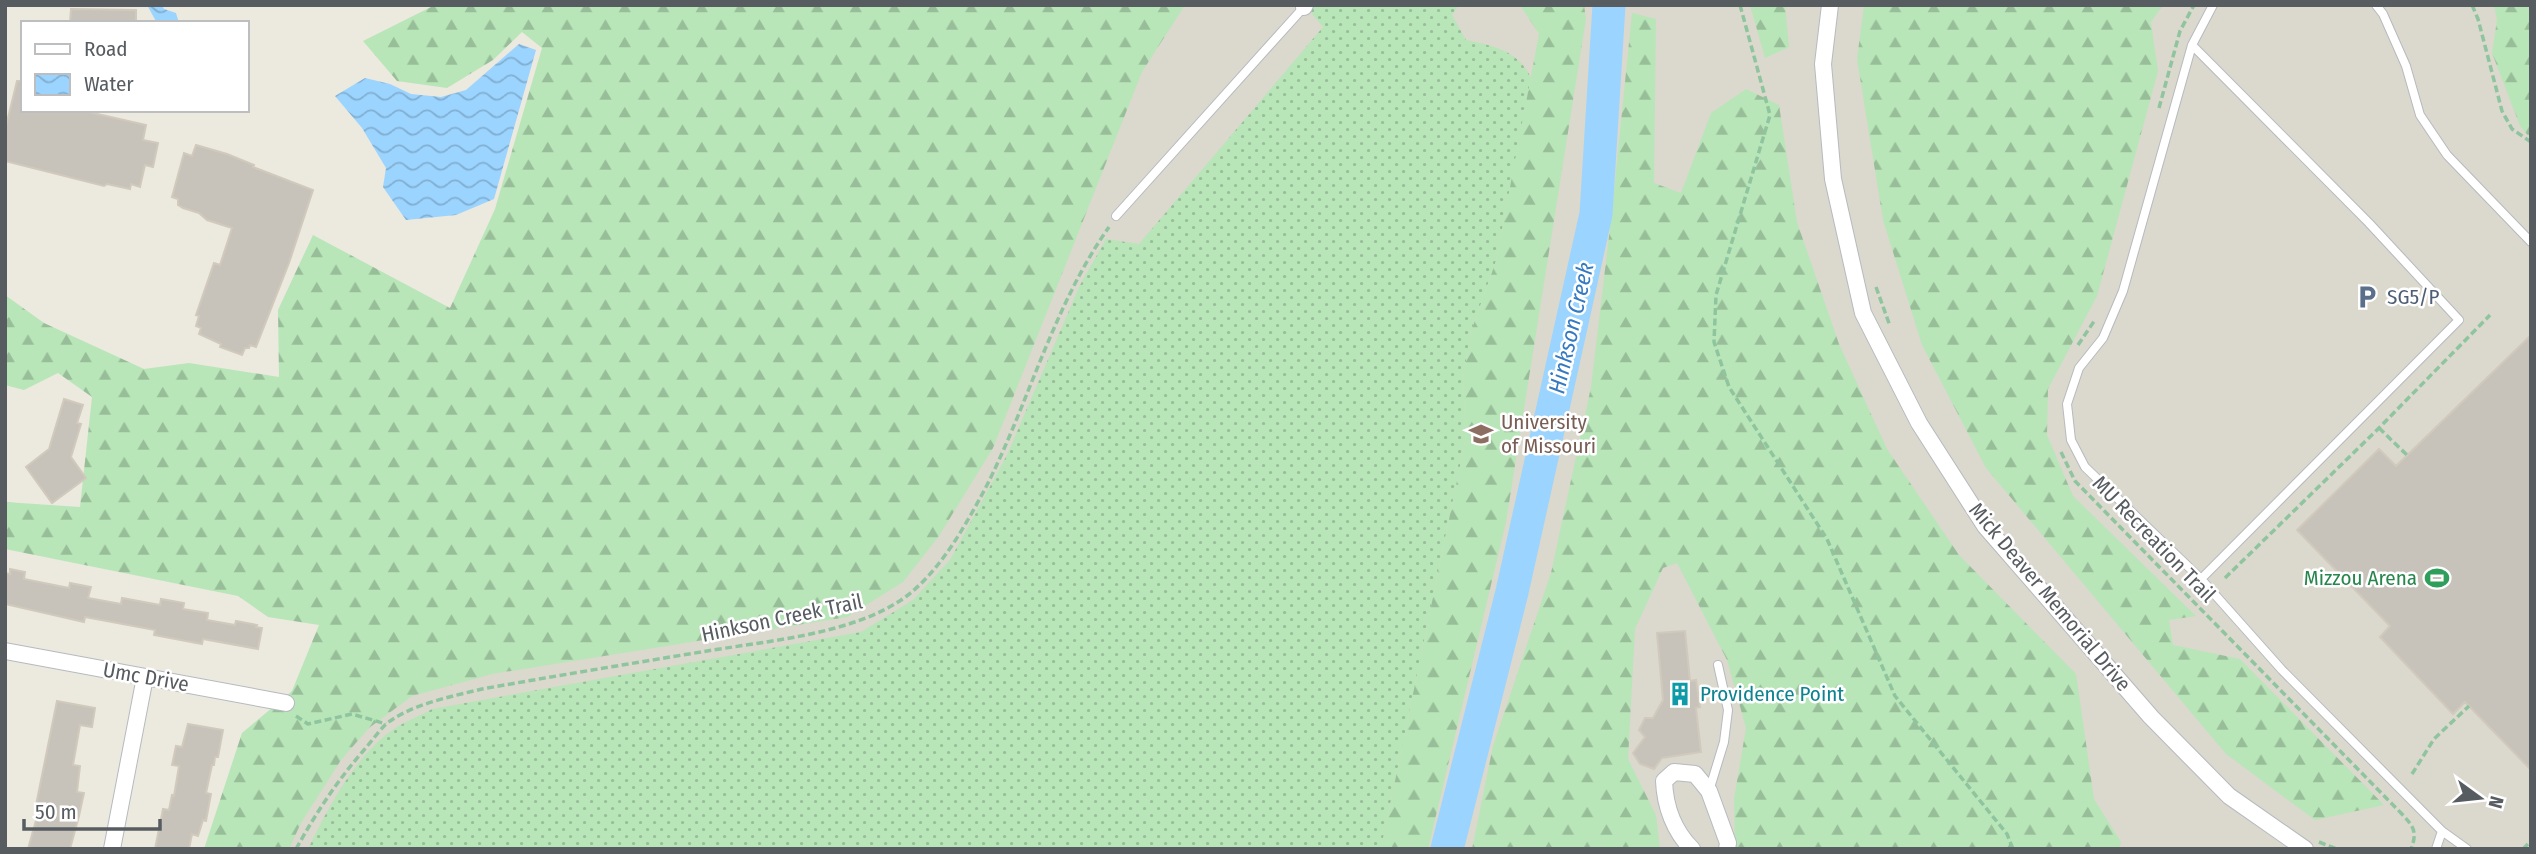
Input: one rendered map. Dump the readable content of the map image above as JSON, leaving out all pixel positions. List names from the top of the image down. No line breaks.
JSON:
{"streets":{"street":["Mick Deaver Memorial Drive","Umc Drive"],"path":["MU Recreation Trail","Hinkson Creek Trail"]},"water":["Hinkson Creek"],"places":{"parking":["SG5/P"],"school or university":["University of Missouri"],"sports":["Mizzou Arena"],"building":["Providence Point"]},"legend":["Road","Water"],"scale_bar":"50 m","north":"right"}
